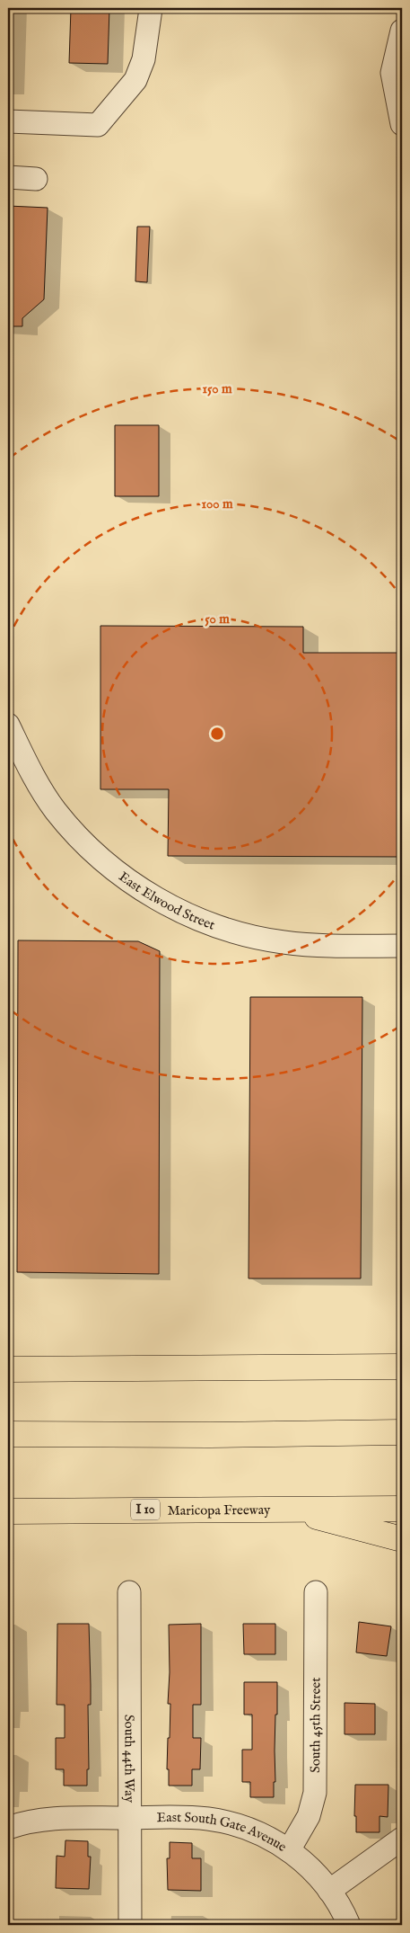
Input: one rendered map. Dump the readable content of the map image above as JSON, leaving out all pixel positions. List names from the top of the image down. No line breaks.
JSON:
{"streets":{"highway":["Maricopa Freeway","I 10"],"street":["East Elwood Street","South 45th Street","South 44th Way","East South Gate Avenue"]},"crossings":[["South 45th Street","East South Gate Avenue"],["South 44th Way","East South Gate Avenue"]],"rings":["150 m","100 m","50 m"]}
